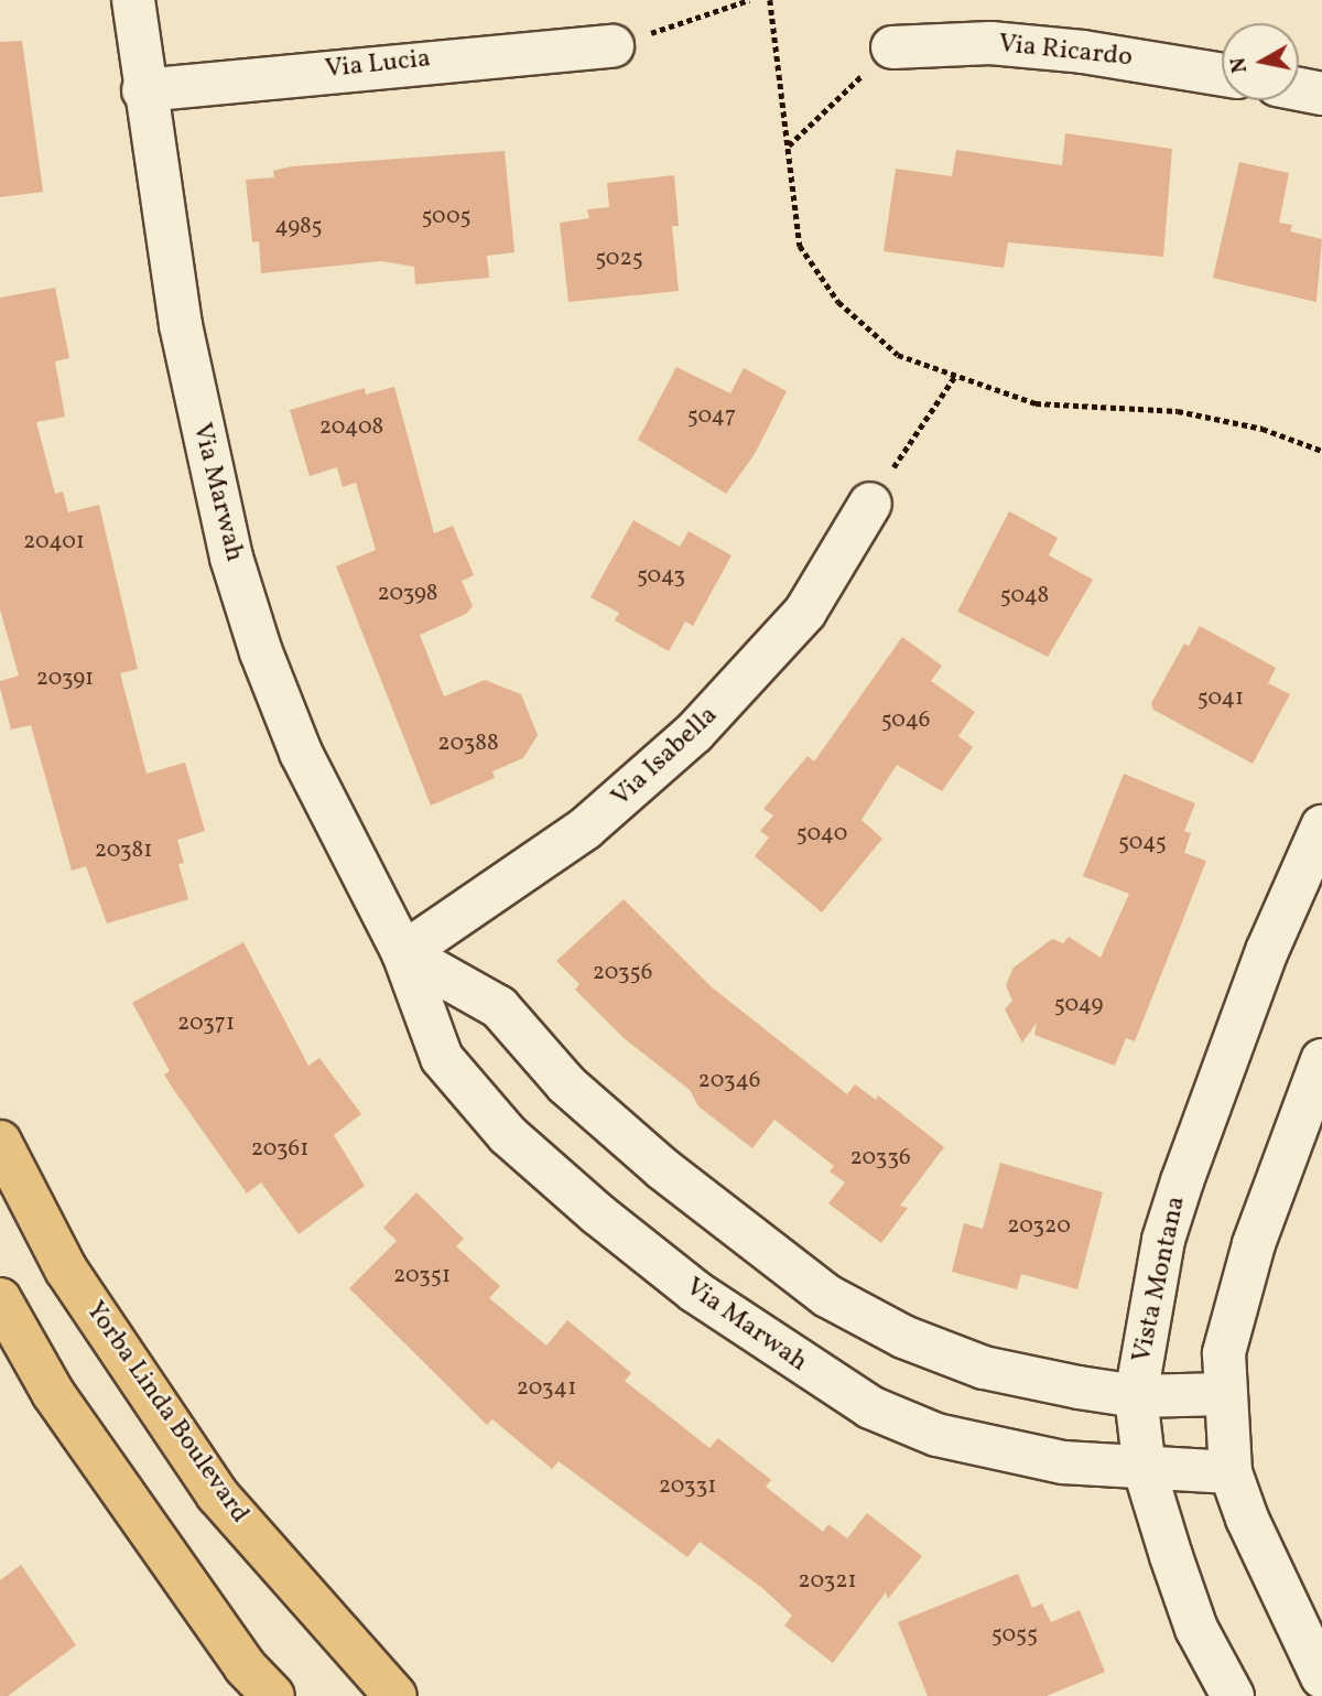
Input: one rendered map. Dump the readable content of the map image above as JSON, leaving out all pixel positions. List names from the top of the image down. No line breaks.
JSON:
{"streets":{"main road":["Yorba Linda Boulevard"],"street":["Via Ricardo","Via Lucia","Via Marwah","Via Isabella","Vista Montana"]},"crossings":[["Via Lucia","Via Marwah"],["Via Marwah","Via Isabella"],["Via Marwah","Vista Montana"]],"house_numbers":["5005","4985","5025","5047","20408","20401","5043","20398","5048","20391","5041","5046","20388","5040","5045","20381","20356","5049","20371","20346","20361","20336","20320","20351","20341","20331","20321","5055"],"north":"left"}
